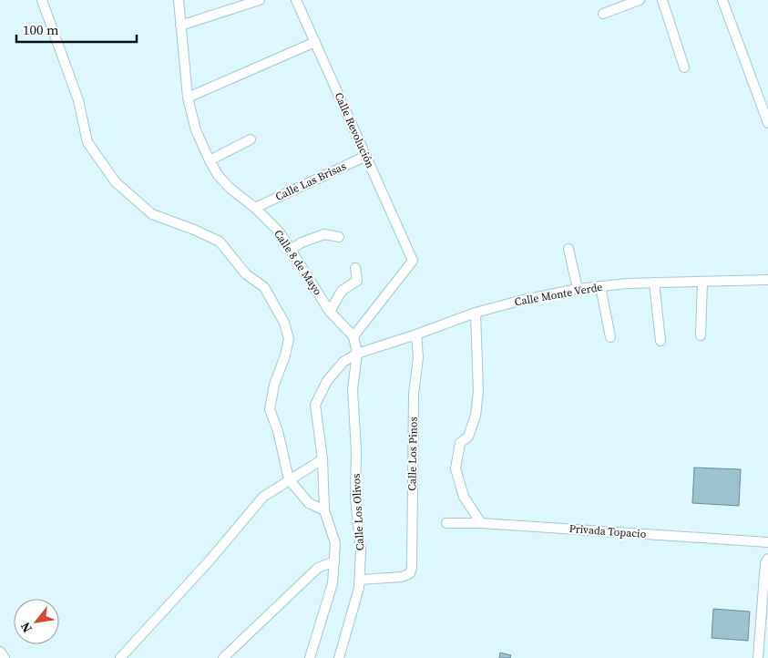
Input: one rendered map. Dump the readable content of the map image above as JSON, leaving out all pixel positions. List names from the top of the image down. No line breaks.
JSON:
{"streets":{"street":["Calle Revolución","Calle Las Brisas","Calle 8 de Mayo","Calle Monte Verde","Calle Los Pinos","Calle Los Olivos","Privada Topacio"]},"crossings":[["Calle Revolución","Calle Las Brisas"],["Calle Revolución","Calle 8 de Mayo"],["Calle Revolución","Calle Los Olivos"],["Calle Las Brisas","Calle 8 de Mayo"],["Calle 8 de Mayo","Calle Los Olivos"],["Calle Monte Verde","Calle Los Pinos"],["Calle Monte Verde","Calle Los Olivos"],["Calle Los Pinos","Calle Los Olivos"]],"scale_bar":"100 m","north":"bottom left"}
